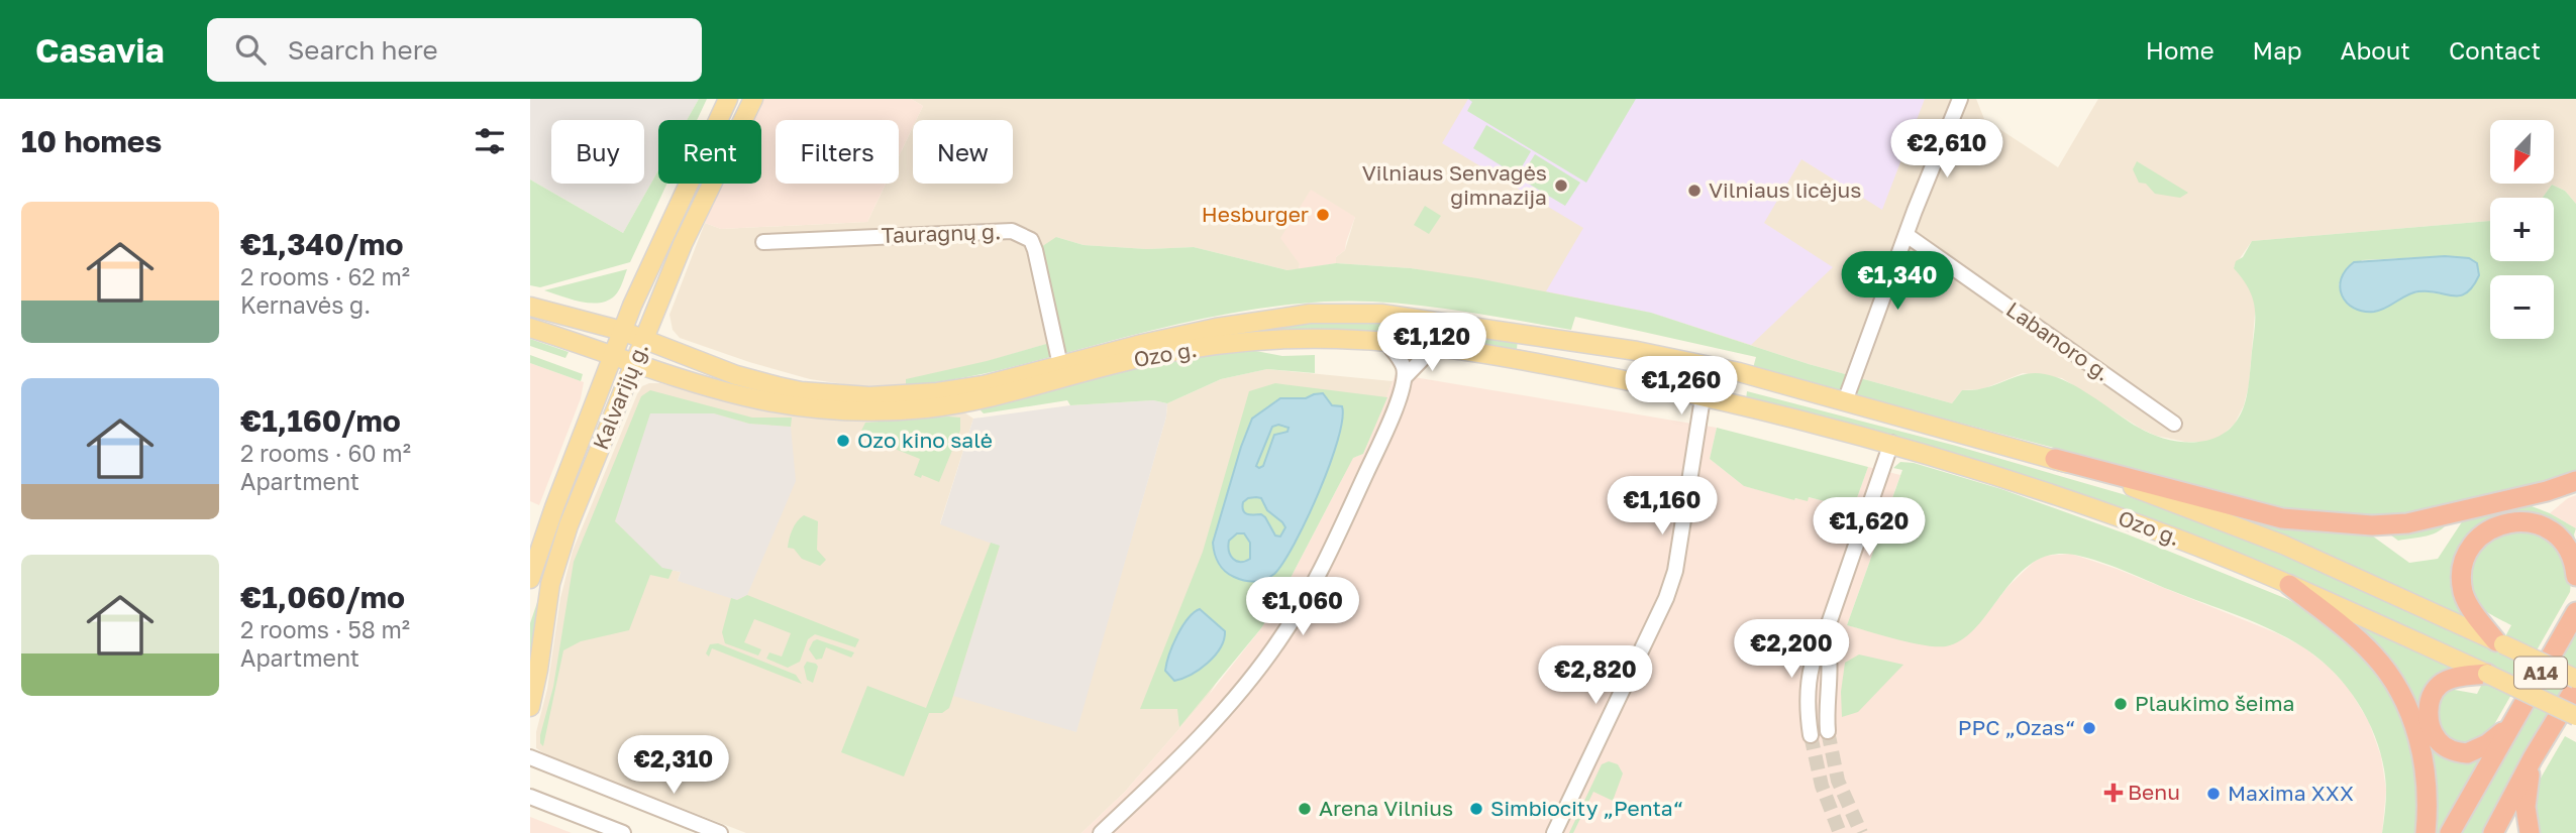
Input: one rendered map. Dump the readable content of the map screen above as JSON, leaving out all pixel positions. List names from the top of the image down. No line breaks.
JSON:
{"streets":{"highway":["A14"],"main road":["Ozo g.","Kalvarijų g."],"street":["Tauragnų g.","Labanoro g."]},"crossings":[["Tauragnų g.","Ozo g."],["Ozo g.","Kalvarijų g."]],"places":{"other":["Vilniaus Senvagės gimnazija","Vilniaus licėjus","Hesburger","Ozo kino salė","Plaukimo šeima","PPC „Ozas“","Maxima XXX","Arena Vilnius","Simbiocity „Penta“"],"health":["Benu"]},"north":"bottom left","page":{"header":"Casavia","search":"Search here","nav":["Home","Map","About","Contact"],"heading":"10 homes","price":["€2,610","€1,340","€1,120","€1,260","€1,160","€1,620","€1,060","€2,200","€2,820","€2,310"],"map_buttons":["+","−"],"chip":["Buy","Rent","Filters","New"],"list":[{"name":"€1,340/mo","note":"2 rooms · 62 m² · Kernavės g."},{"name":"€1,160/mo","note":"2 rooms · 60 m² · Apartment"},{"name":"€1,060/mo","note":"2 rooms · 58 m² · Apartment"}]}}
